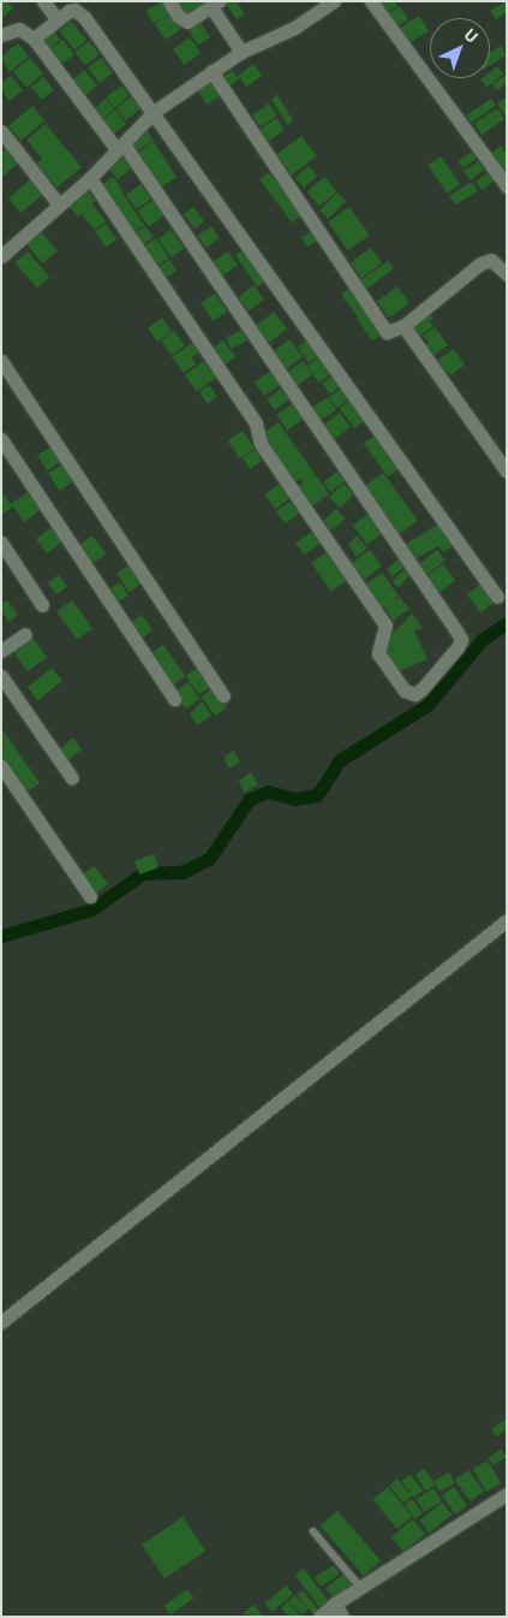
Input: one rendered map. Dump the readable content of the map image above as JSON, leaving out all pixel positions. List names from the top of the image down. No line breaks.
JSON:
{"north":"top right"}
